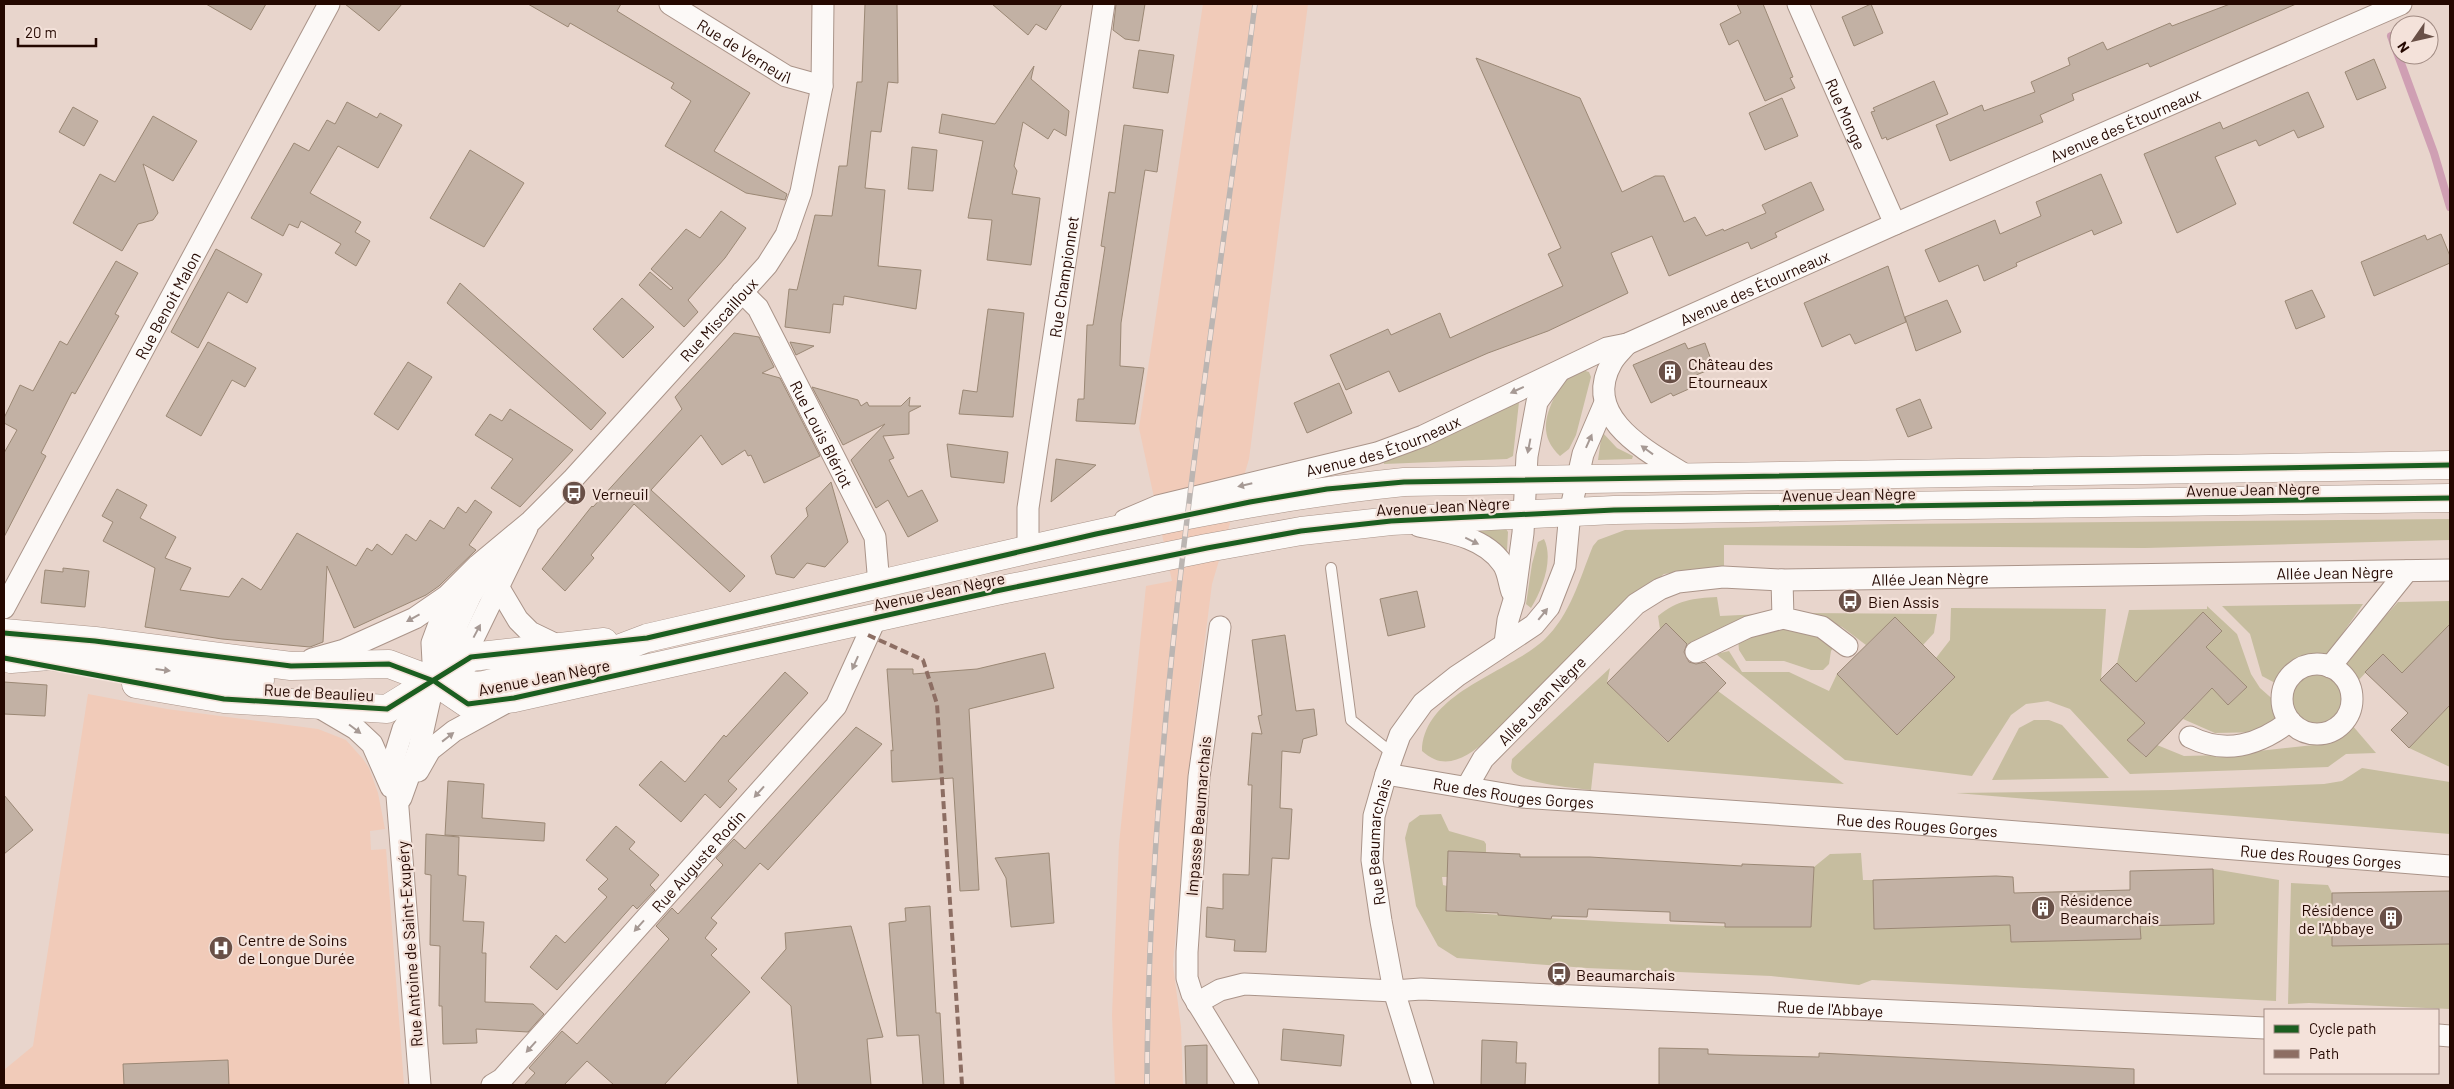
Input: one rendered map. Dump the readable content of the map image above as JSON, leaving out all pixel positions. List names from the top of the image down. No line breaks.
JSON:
{"streets":{"main road":["Avenue Jean Nègre","Rue de Beaulieu"],"street":["Rue de Verneuil","Rue Monge","Avenue des Étourneaux","Rue Championnet","Rue Benoit Malon","Rue Miscailloux","Rue Louis Blériot","Allée Jean Nègre","Rue des Rouges Gorges","Impasse Beaumarchais","Rue Beaumarchais","Rue Auguste Rodin","Rue Antoine de Saint-Exupéry","Rue de l'Abbaye"]},"crossings":[["Rue de Verneuil","Rue Miscailloux"],["Rue Monge","Avenue des Étourneaux"],["Avenue des Étourneaux","Avenue Jean Nègre"],["Rue Championnet","Avenue Jean Nègre"],["Rue Miscailloux","Rue Louis Blériot"],["Rue Louis Blériot","Avenue Jean Nègre"],["Avenue Jean Nègre","Rue de Beaulieu"],["Avenue Jean Nègre","Rue Beaumarchais"],["Avenue Jean Nègre","Rue Auguste Rodin"],["Avenue Jean Nègre","Rue Antoine de Saint-Exupéry"],["Allée Jean Nègre","Rue des Rouges Gorges"],["Rue de Beaulieu","Rue Antoine de Saint-Exupéry"],["Rue des Rouges Gorges","Rue Beaumarchais"],["Rue Beaumarchais","Rue de l'Abbaye"]],"one_way":["Rue Auguste Rodin"],"places":{"building":["Château des Etourneaux","Résidence Beaumarchais","Résidence de l'Abbaye"],"bus stop":["Verneuil","Bien Assis","Beaumarchais"],"hospital":["Centre de Soins de Longue Durée"]},"legend":["Cycle path","Path"],"scale_bar":"20 m","north":"bottom left"}
